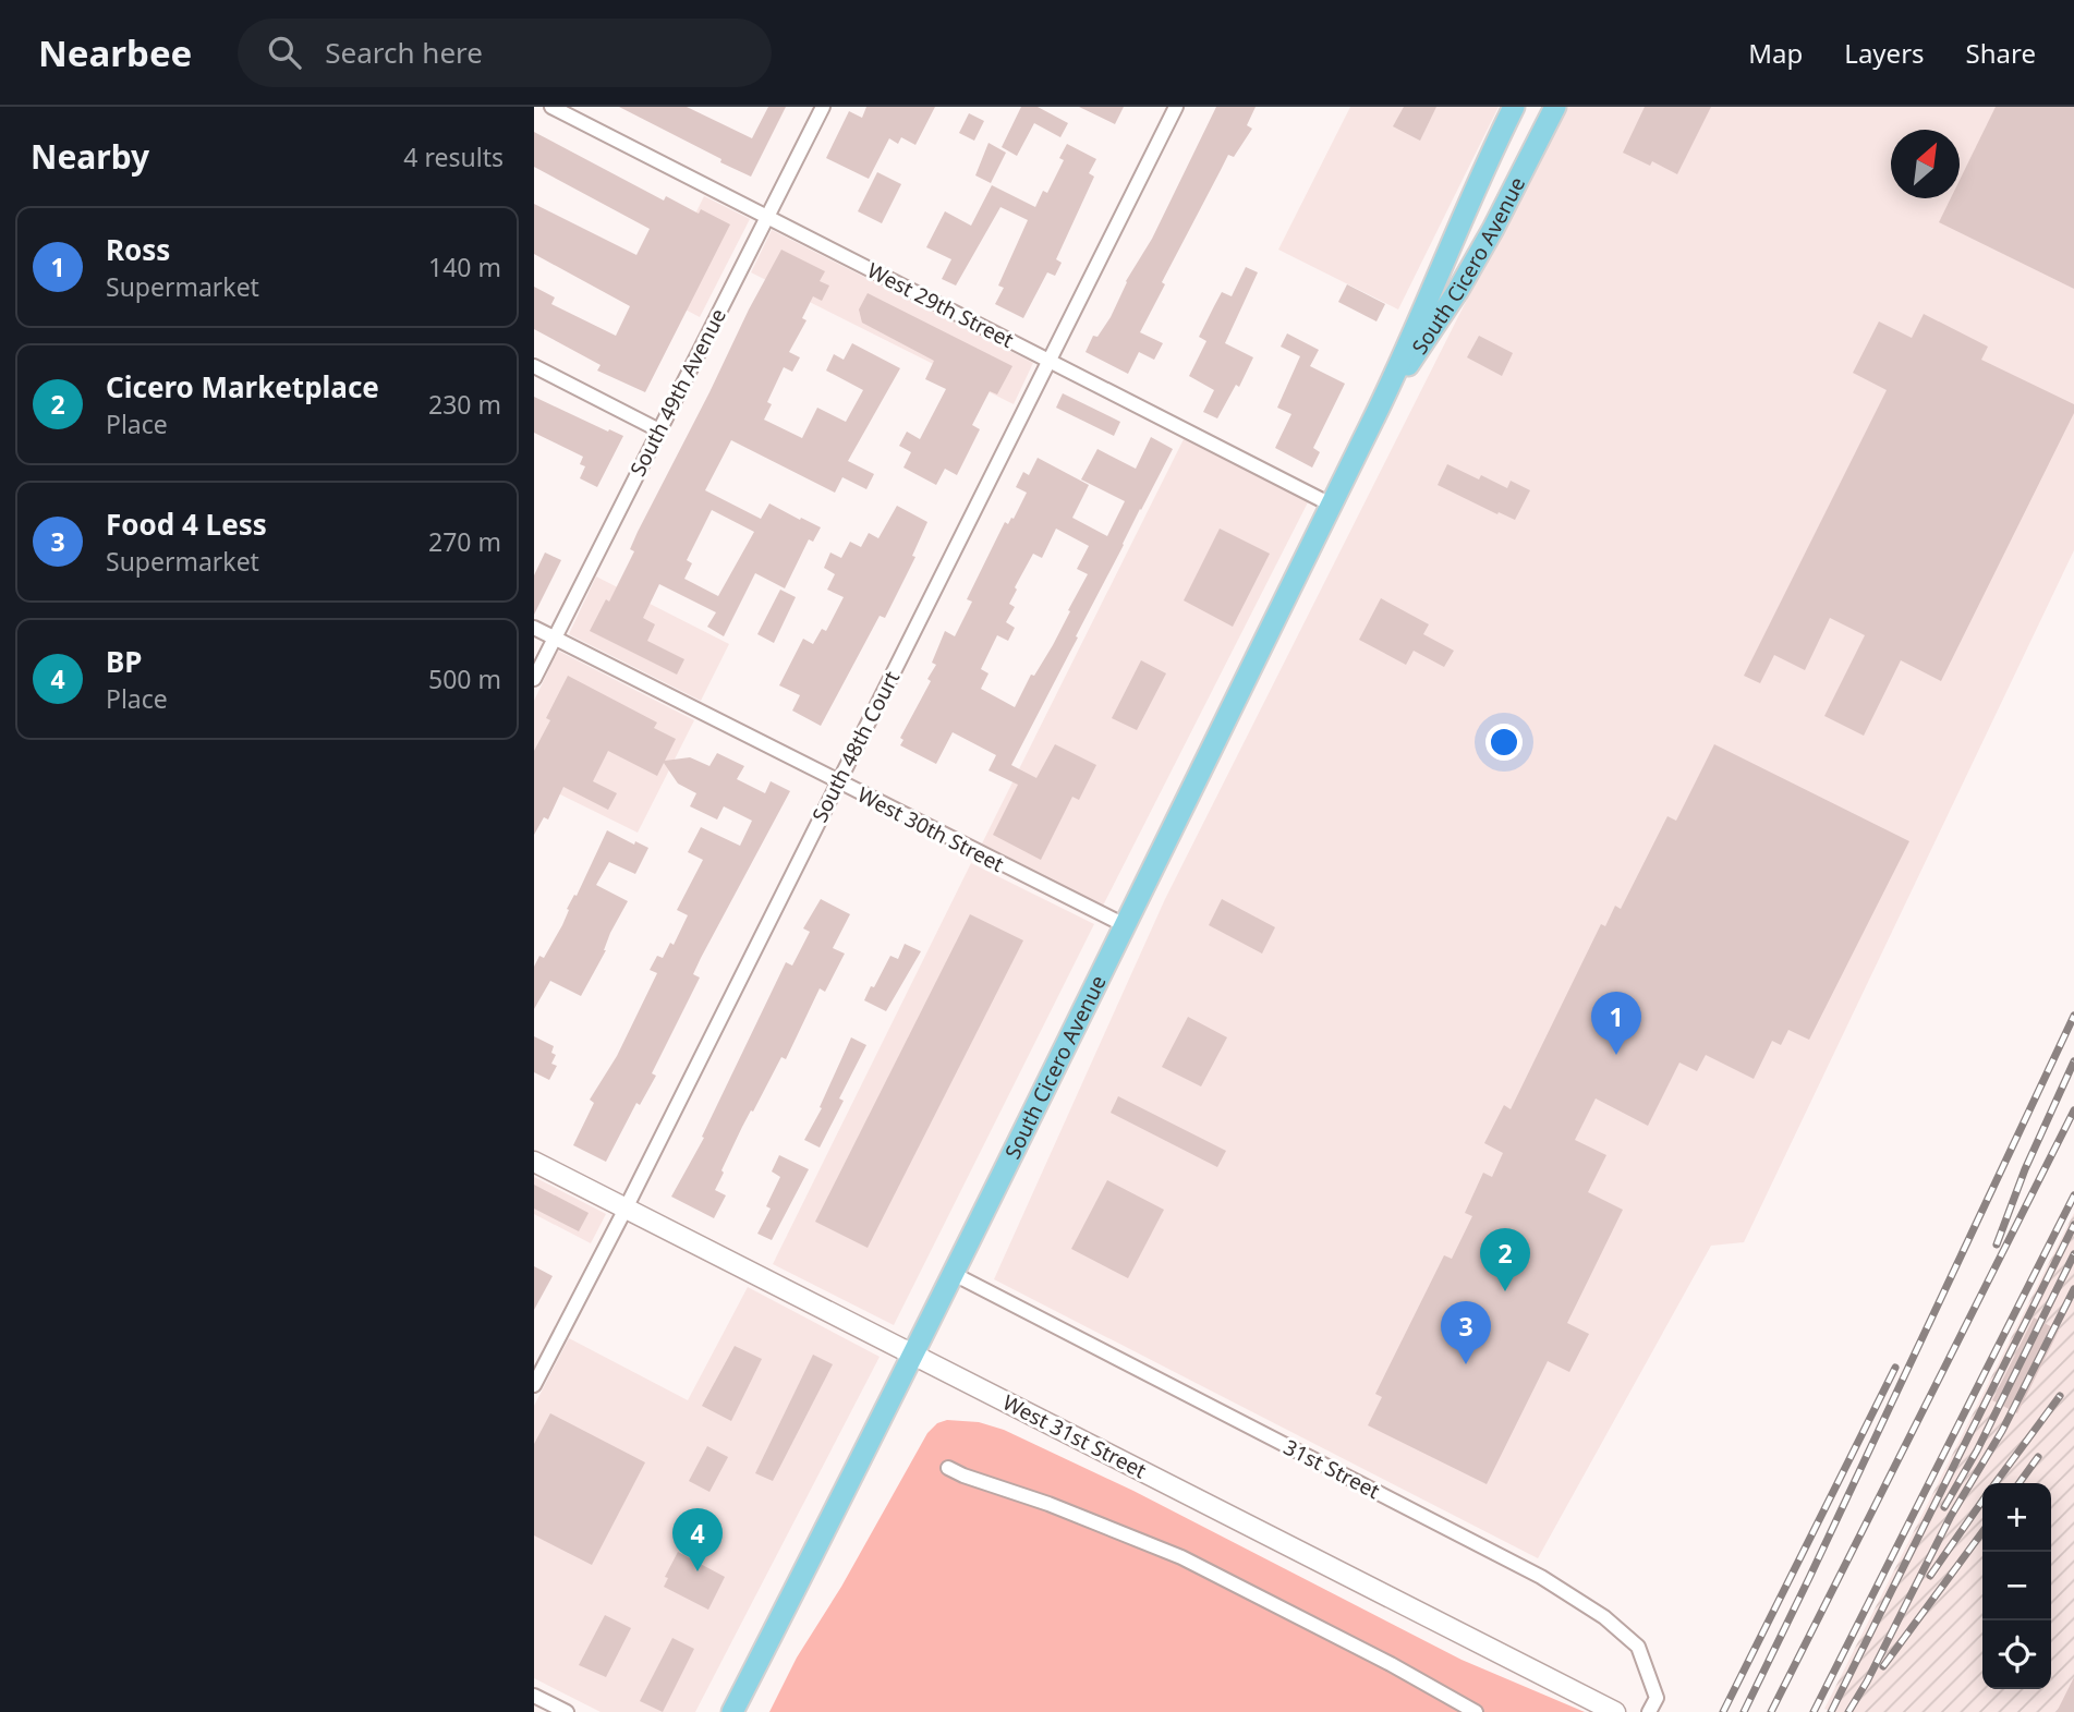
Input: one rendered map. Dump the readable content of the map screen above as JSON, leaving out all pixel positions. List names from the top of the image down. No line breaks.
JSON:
{"streets":{"main road":["South Cicero Avenue","West 31st Street"],"street":["West 29th Street","South 49th Avenue","South 48th Court","West 30th Street","31st Street"]},"crossings":[["South Cicero Avenue","West 29th Street"],["South Cicero Avenue","West 30th Street"],["South Cicero Avenue","West 31st Street"],["South Cicero Avenue","31st Street"],["West 29th Street","South 49th Avenue"],["West 29th Street","South 48th Court"],["South 49th Avenue","West 30th Street"],["South 48th Court","West 30th Street"],["South 48th Court","West 31st Street"]],"north":"top right","page":{"header":"Nearbee","search":"Search here","nav":["Map","Layers","Share"],"heading":["Nearby","4 results"],"list":[{"mark":"1","name":"Ross","note":"Supermarket","value":"140 m"},{"mark":"2","name":"Cicero Marketplace","note":"Place","value":"230 m"},{"mark":"3","name":"Food 4 Less","note":"Supermarket","value":"270 m"},{"mark":"4","name":"BP","note":"Place","value":"500 m"}],"pins":["1","2","3","4"],"map_buttons":["+","−"]}}
